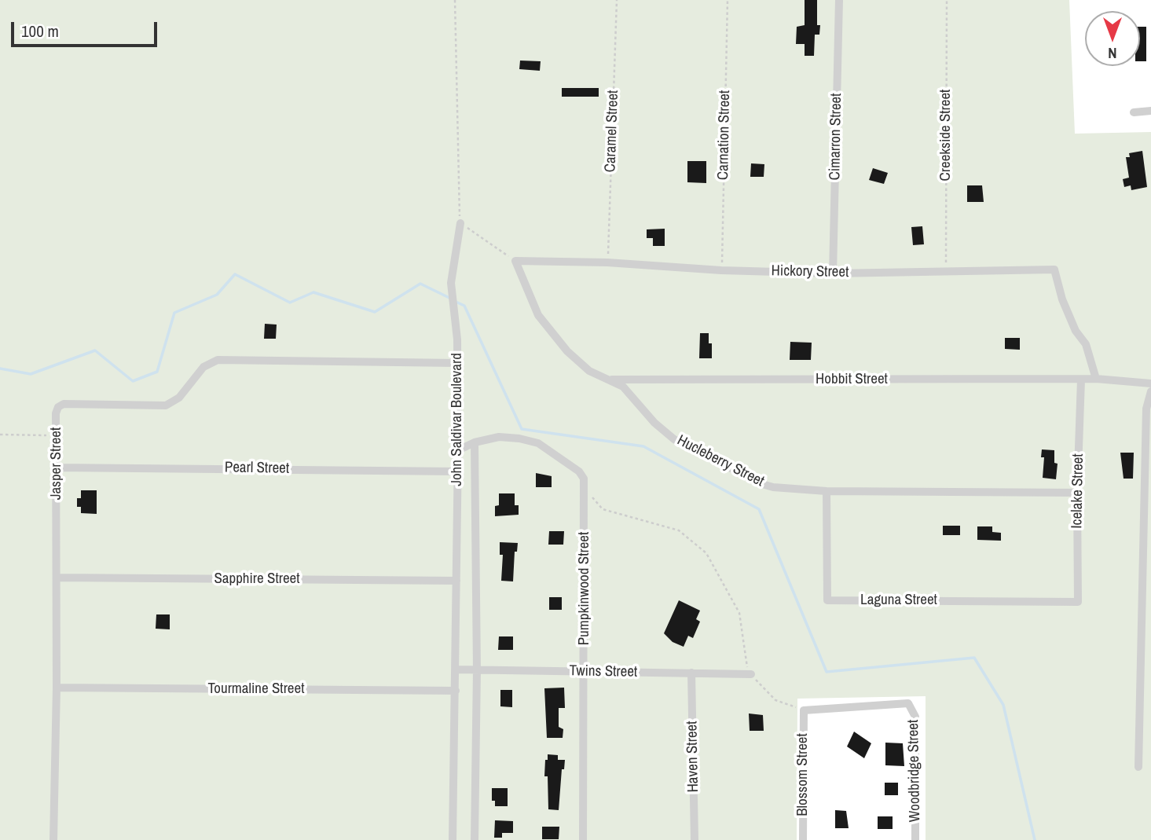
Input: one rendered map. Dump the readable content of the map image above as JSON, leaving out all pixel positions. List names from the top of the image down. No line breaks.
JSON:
{"streets":{"street":["Cimarron Street","Hickory Street","Hobbit Street","John Saldivar Boulevard","Hucleberry Street","Jasper Street","Pearl Street","Icelake Street","Sapphire Street","Pumpkinwood Street","Laguna Street","Twins Street","Tourmaline Street","Haven Street","Woodbridge Street","Blossom Street"],"path":["Caramel Street","Carnation Street","Creekside Street"]},"crossings":[["Caramel Street","Hickory Street"],["Carnation Street","Hickory Street"],["Creekside Street","Hickory Street"],["Cimarron Street","Hickory Street"],["Hickory Street","Hobbit Street"],["Hickory Street","Hucleberry Street"],["Hobbit Street","Hucleberry Street"],["Hobbit Street","Icelake Street"],["John Saldivar Boulevard","Jasper Street"],["John Saldivar Boulevard","Pearl Street"],["John Saldivar Boulevard","Sapphire Street"],["John Saldivar Boulevard","Pumpkinwood Street"],["John Saldivar Boulevard","Twins Street"],["John Saldivar Boulevard","Tourmaline Street"],["Hucleberry Street","Icelake Street"],["Hucleberry Street","Laguna Street"],["Jasper Street","Pearl Street"],["Jasper Street","Sapphire Street"],["Jasper Street","Tourmaline Street"],["Icelake Street","Laguna Street"],["Pumpkinwood Street","Twins Street"],["Twins Street","Haven Street"],["Woodbridge Street","Blossom Street"]],"scale_bar":"100 m","north":"bottom"}
